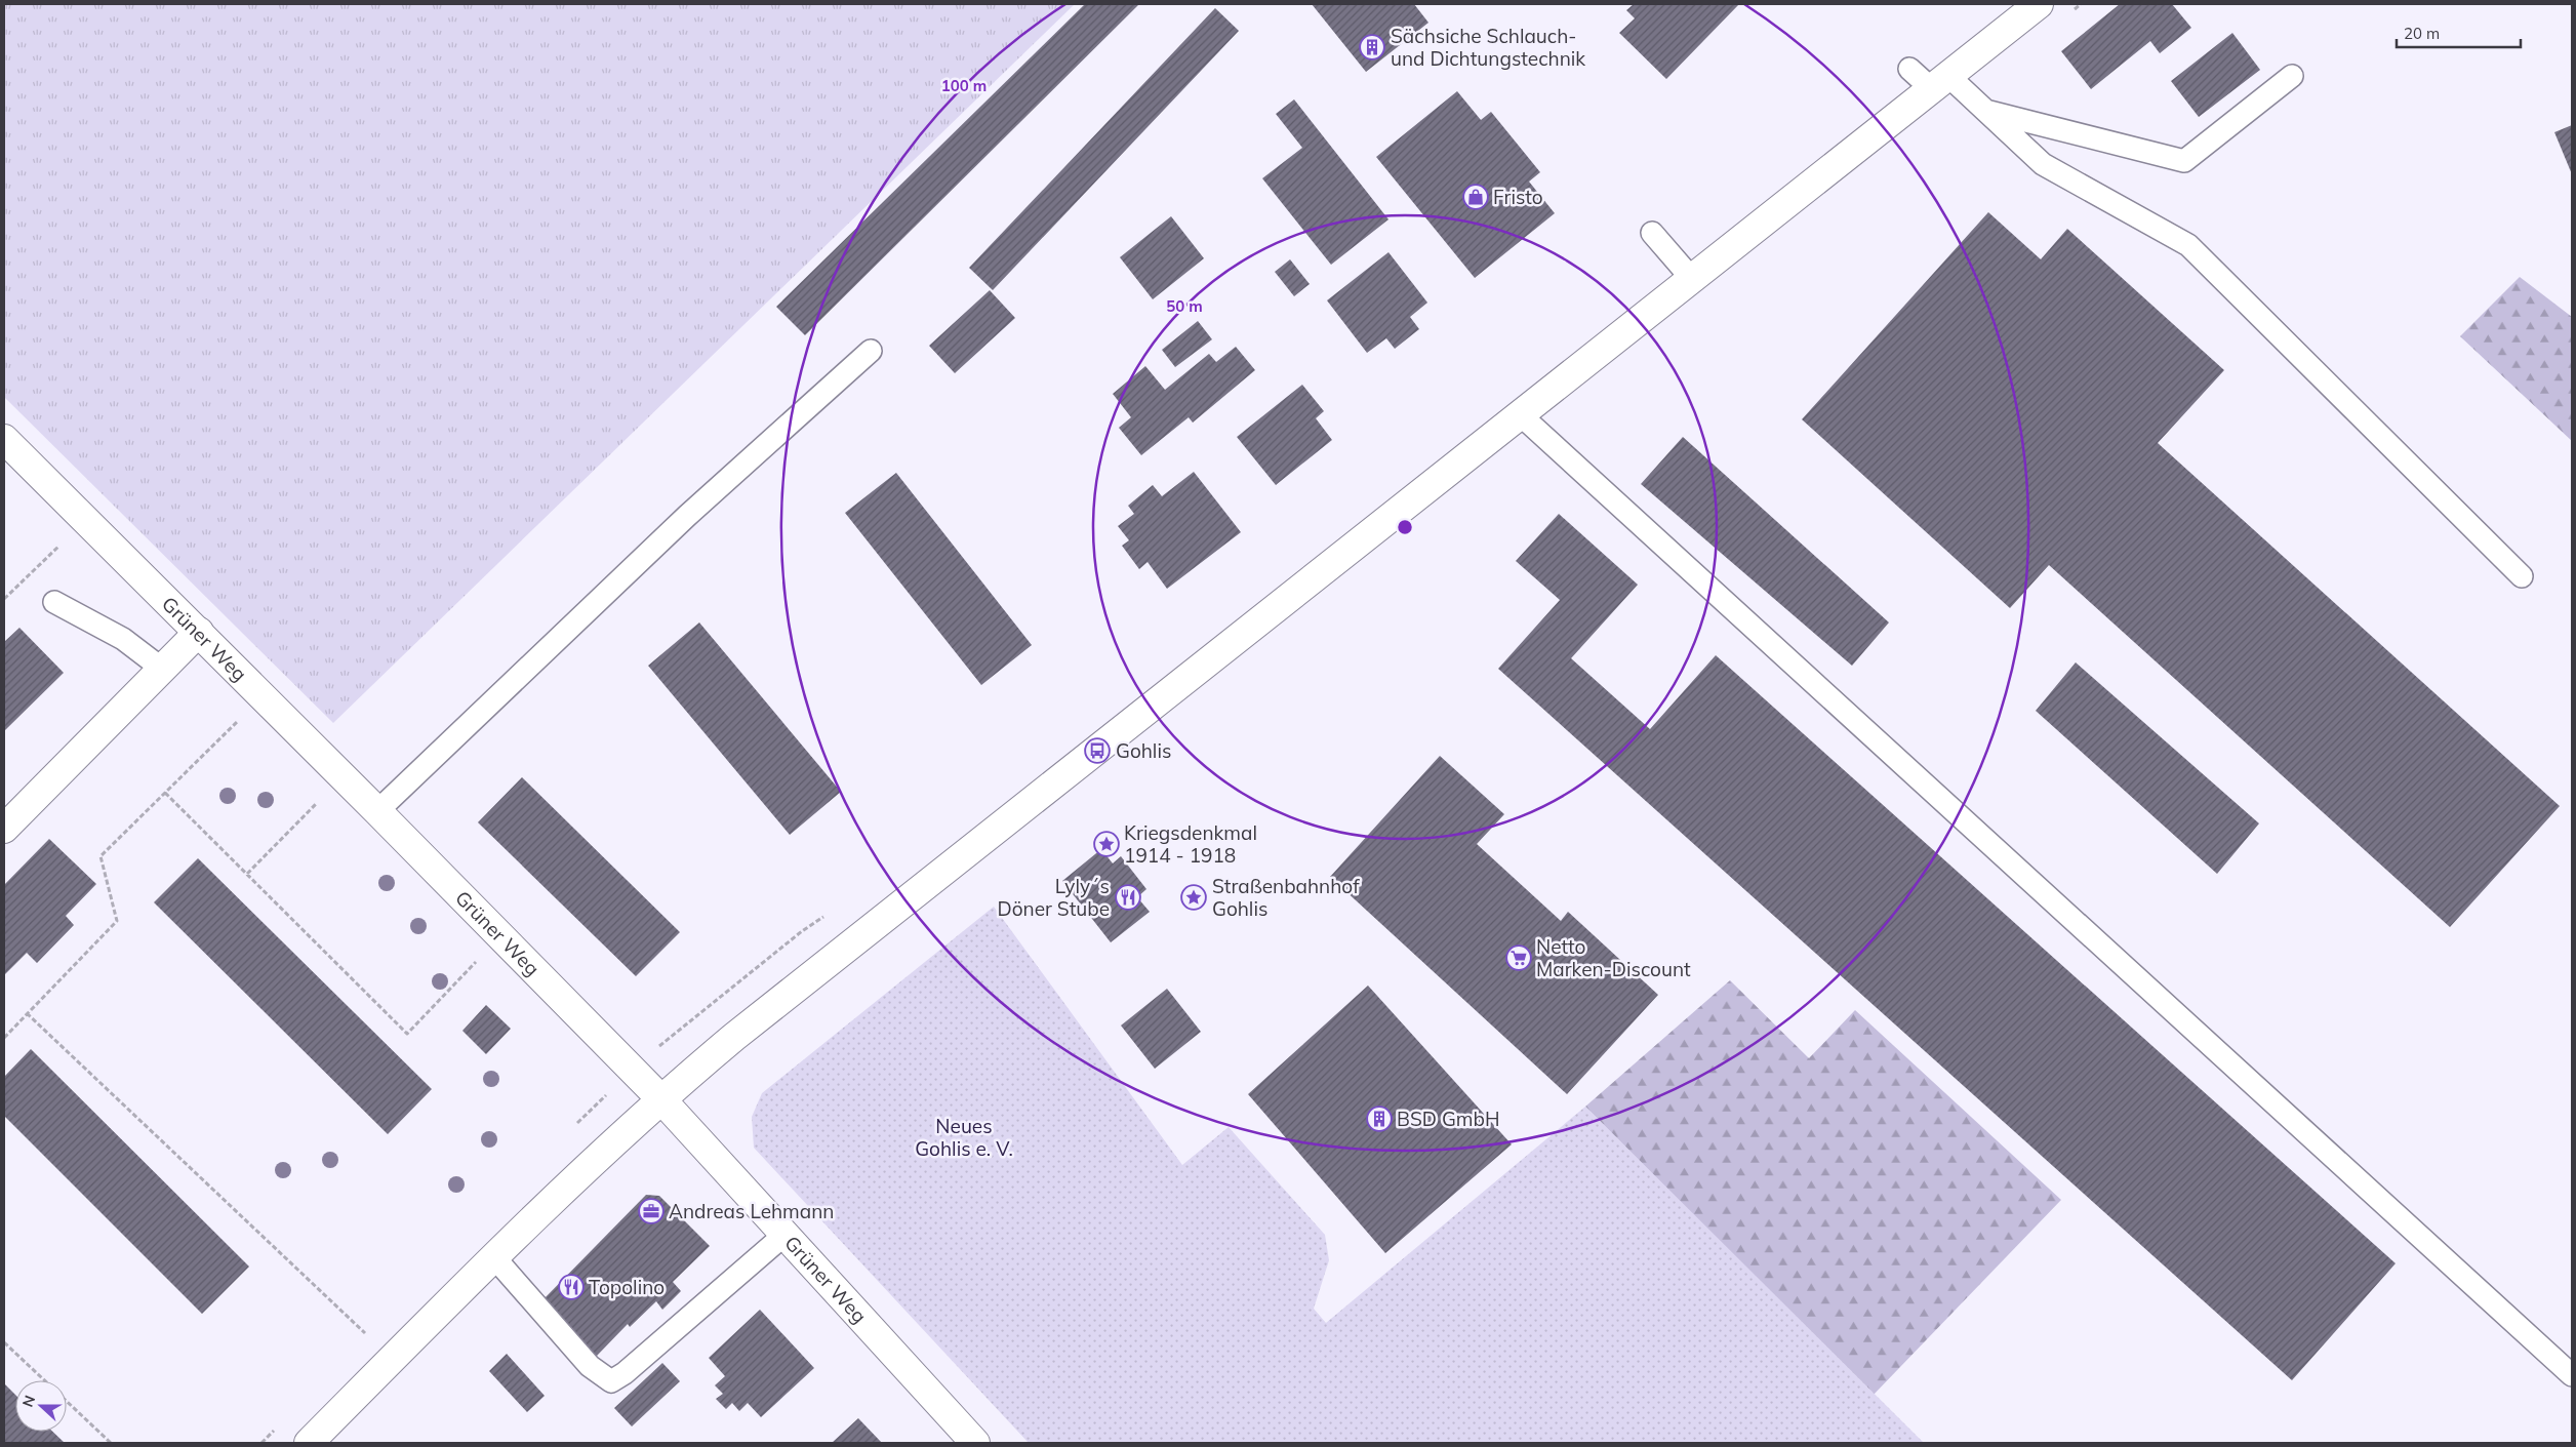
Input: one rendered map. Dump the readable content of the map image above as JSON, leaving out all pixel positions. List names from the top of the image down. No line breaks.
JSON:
{"streets":{"main road":["Grüner Weg"]},"parks":["Neues Gohlis e. V."],"places":{"building":["Sächsiche Schlauch- und Dichtungstechnik","BSD GmbH"],"shop":["Fristo"],"bus stop":["Gohlis"],"place":["Kriegsdenkmal 1914 - 1918","Straßenbahnhof Gohlis"],"restaurant":["Lyly´s Döner Stube","Topolino"],"supermarket":["Netto Marken-Discount"],"office":["Andreas Lehmann"]},"scale_bar":"20 m","north":"left","rings":["100 m","50 m"]}
